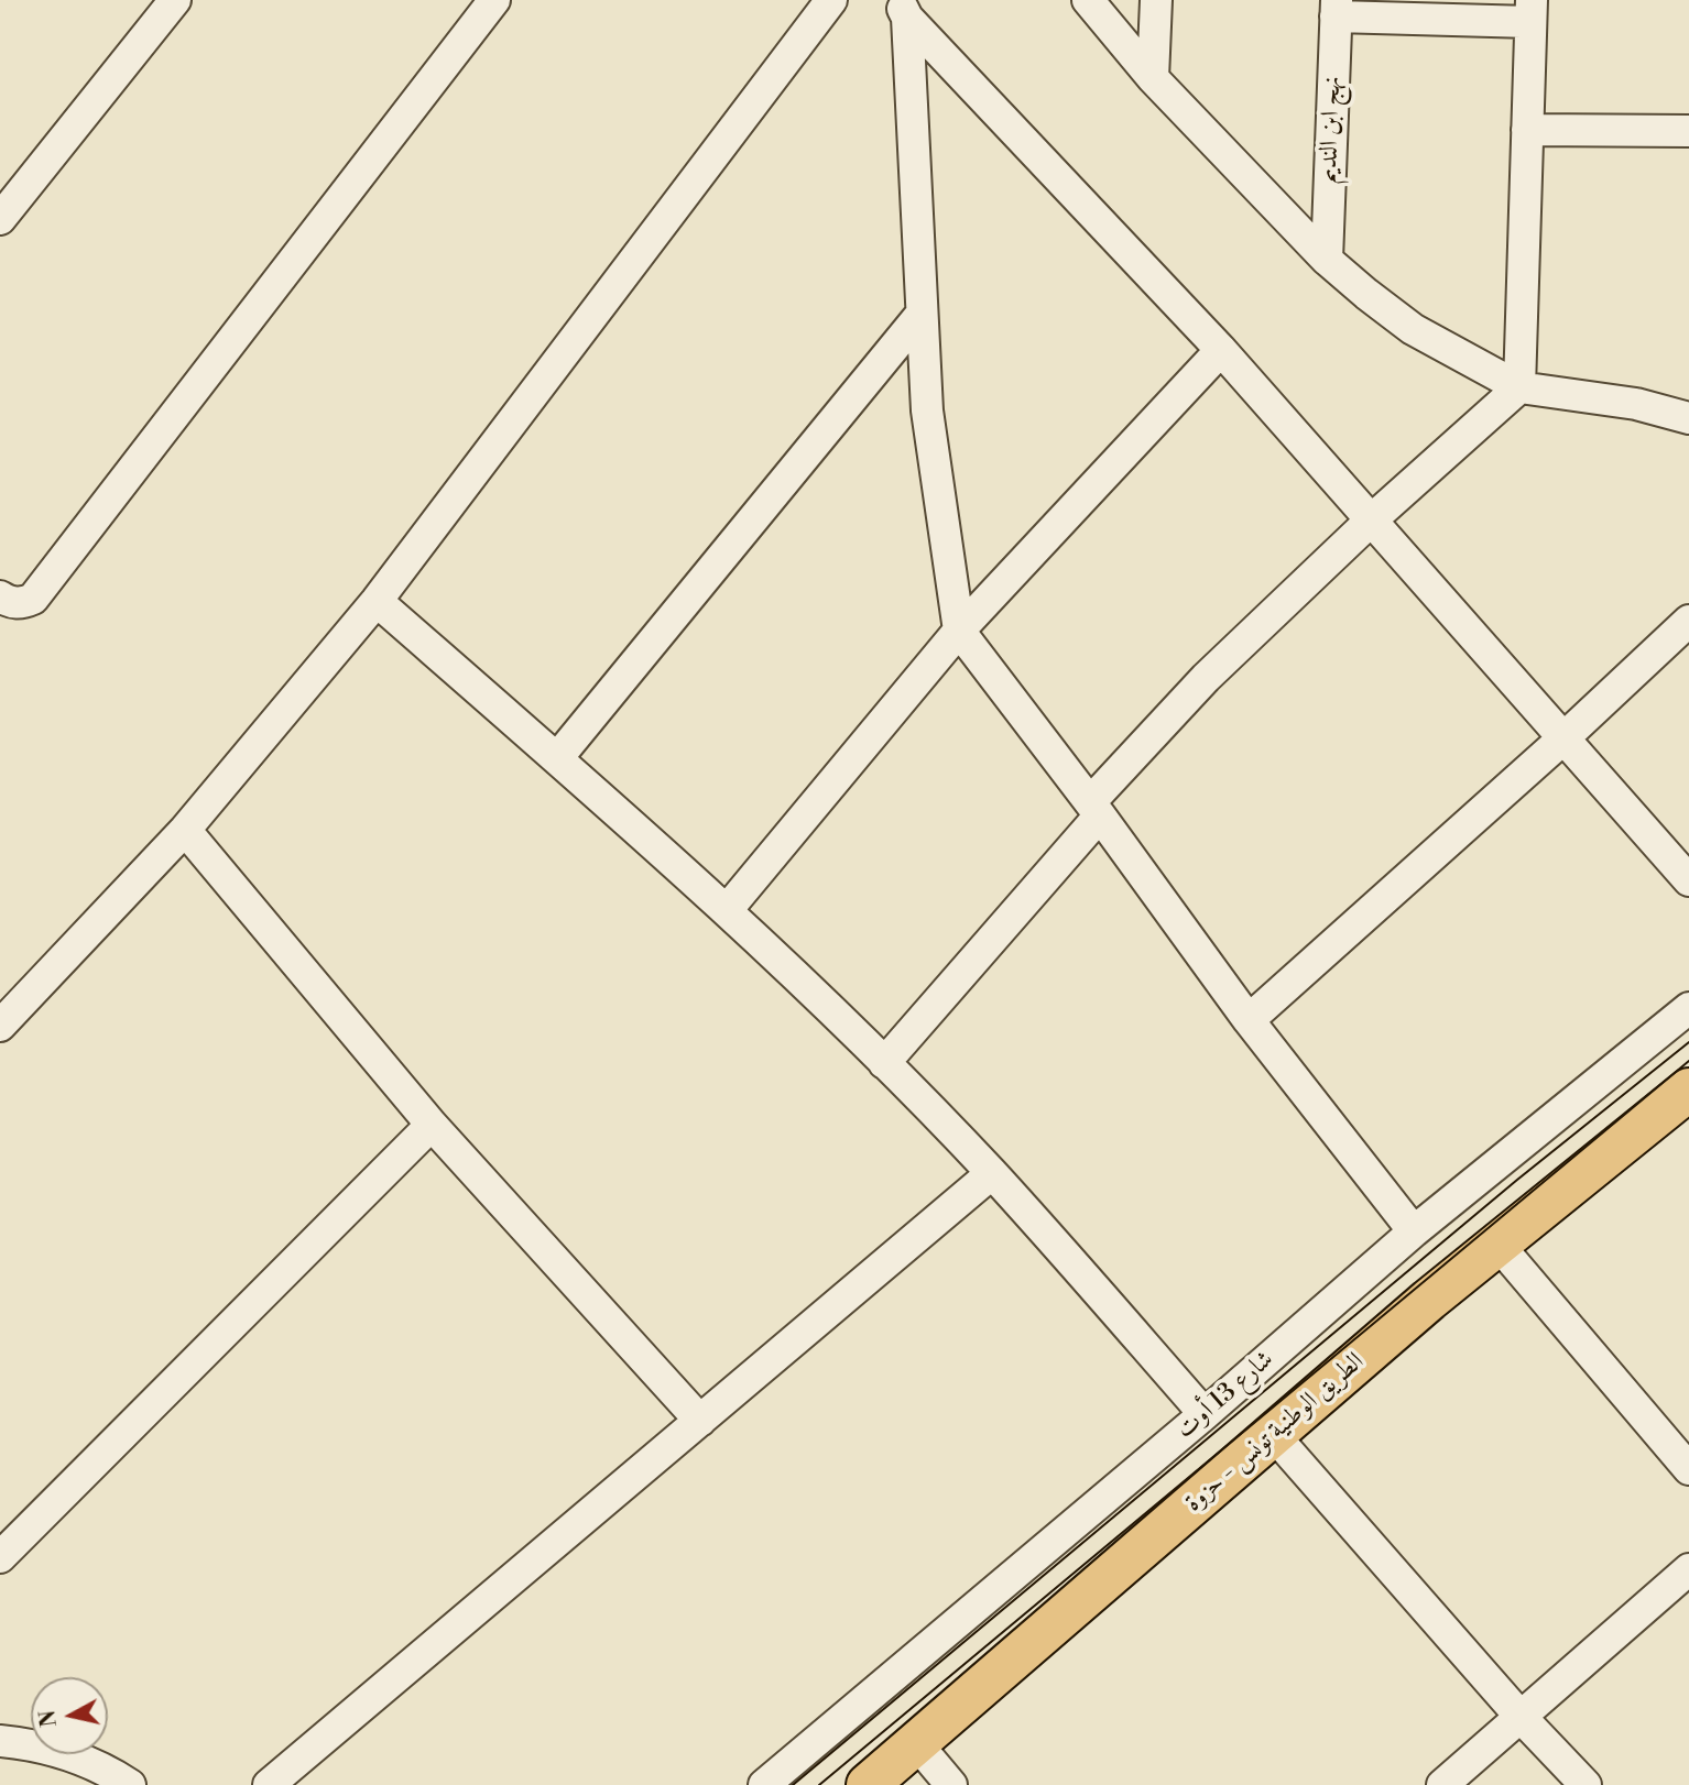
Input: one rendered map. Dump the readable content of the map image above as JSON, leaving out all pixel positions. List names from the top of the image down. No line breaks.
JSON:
{"streets":{"main road":["الطريق الوطنية تونس - حزوة"],"street":["نهج ابن النديم","شارع 13 أوت"]},"north":"left"}
